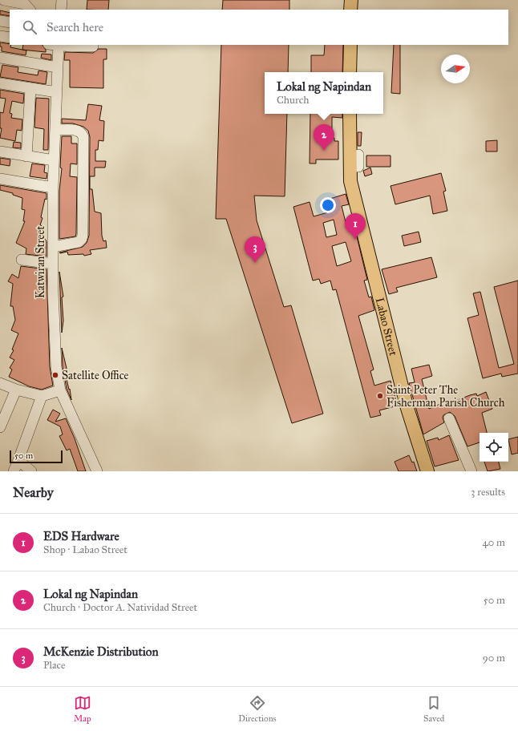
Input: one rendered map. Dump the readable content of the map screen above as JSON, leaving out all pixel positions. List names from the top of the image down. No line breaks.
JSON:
{"streets":{"main road":["Labao Street"],"street":["Katwiran Street"]},"places":["Satellite Office","Saint Peter The Fisherman Parish Church"],"scale_bar":"50 m","north":"right","page":{"search":"Search here","popup":["Lokal ng Napindan","Church"],"pins":["2","1","3"],"scale":"50 m","heading":["Nearby","3 results"],"list":[{"mark":"1","name":"EDS Hardware","note":"Shop · Labao Street","value":"40 m"},{"mark":"2","name":"Lokal ng Napindan","note":"Church · Doctor A. Natividad Street","value":"50 m"},{"mark":"3","name":"McKenzie Distribution","note":"Place","value":"90 m"}],"nav":["Map","Directions","Saved"]}}
